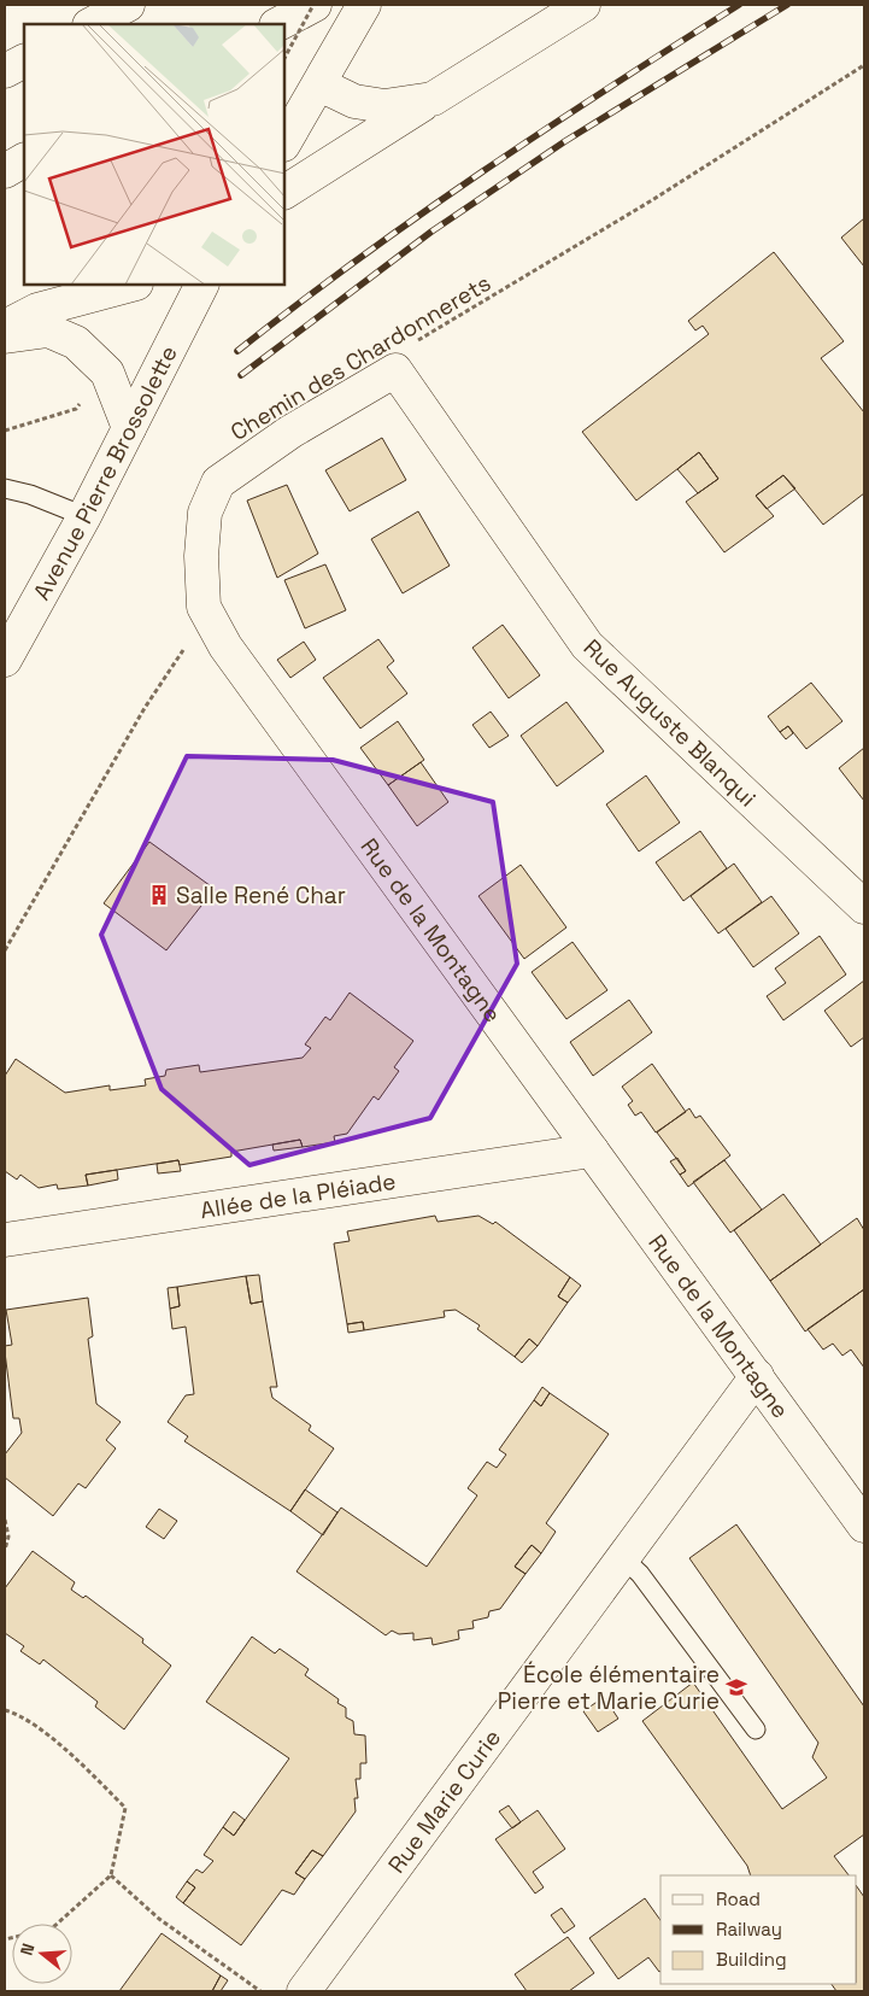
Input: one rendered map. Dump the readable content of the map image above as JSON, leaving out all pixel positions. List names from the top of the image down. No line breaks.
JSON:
{"streets":{"main road":["Avenue Pierre Brossolette","Rue Auguste Blanqui","Rue de la Montagne","Allée de la Pléiade","Rue Marie Curie"],"path":["Chemin des Chardonnerets"]},"crossings":[["Chemin des Chardonnerets","Rue Auguste Blanqui"],["Chemin des Chardonnerets","Rue de la Montagne"],["Rue Auguste Blanqui","Rue de la Montagne"],["Rue de la Montagne","Allée de la Pléiade"],["Rue de la Montagne","Rue Marie Curie"]],"places":{"building":["Salle René Char"],"school or university":["École élémentaire Pierre et Marie Curie"]},"legend":["Road","Railway","Building"],"north":"left"}
